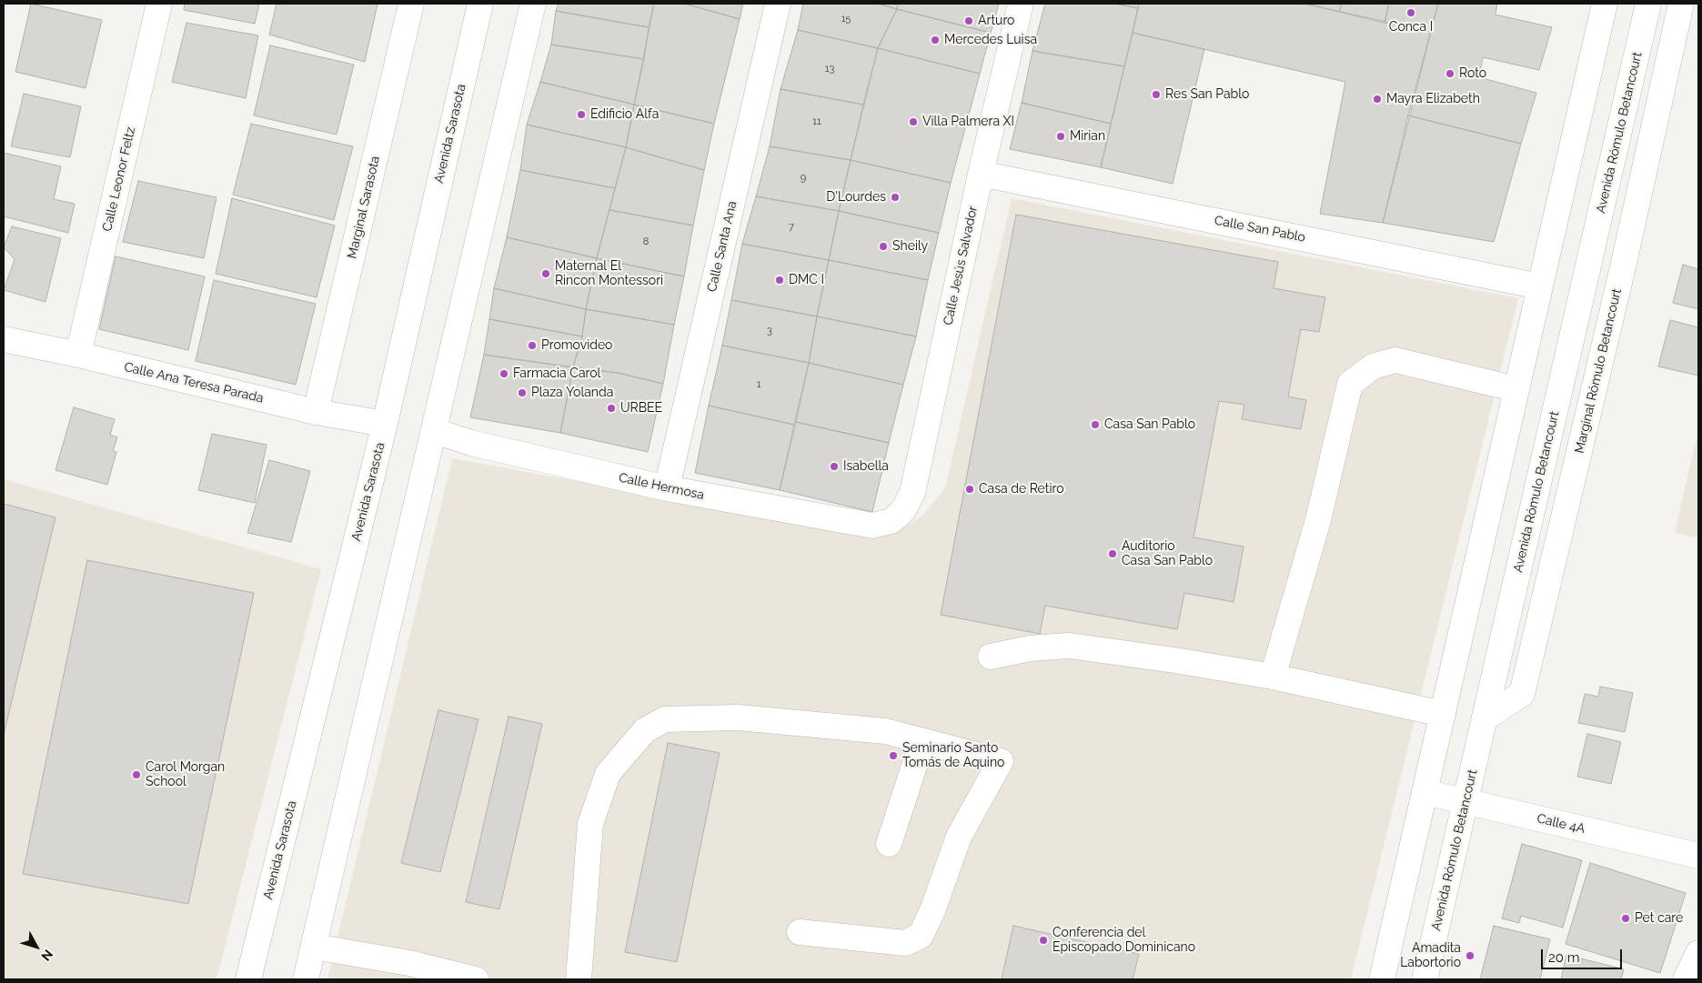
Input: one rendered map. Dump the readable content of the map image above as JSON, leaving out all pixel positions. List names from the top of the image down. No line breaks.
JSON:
{"streets":{"street":["Avenida Rómulo Betancourt","Avenida Sarasota","Calle Leonor Feltz","Marginal Sarasota","Calle San Pablo","Calle Santa Ana","Calle Jesús Salvador","Marginal Rómulo Betancourt","Calle Ana Teresa Parada","Calle Hermosa","Calle 4A"]},"crossings":[["Avenida Rómulo Betancourt","Marginal Rómulo Betancourt"],["Avenida Rómulo Betancourt","Calle 4A"],["Avenida Sarasota","Calle Ana Teresa Parada"],["Calle Leonor Feltz","Calle Ana Teresa Parada"],["Marginal Sarasota","Calle Ana Teresa Parada"],["Calle San Pablo","Calle Jesús Salvador"],["Calle Santa Ana","Calle Hermosa"],["Calle Jesús Salvador","Calle Hermosa"]],"places":["Conca I","Arturo","Mercedes Luisa","Roto","Res San Pablo","Mayra Elizabeth","Edificio Alfa","Villa Palmera XI","Mirian","D'Lourdes","Sheily","Maternal El Rincon Montessori","DMC I","Promovideo","Farmacia Carol","Plaza Yolanda","URBEE","Casa San Pablo","Isabella","Casa de Retiro","Auditorio Casa San Pablo","Seminario Santo Tomás de Aquino","Carol Morgan School","Pet care","Conferencia del Episcopado Dominicano","Amadita Labortorio"],"house_numbers":["15","13","11","9","7","8","3","1"],"scale_bar":"20 m","north":"bottom right"}
